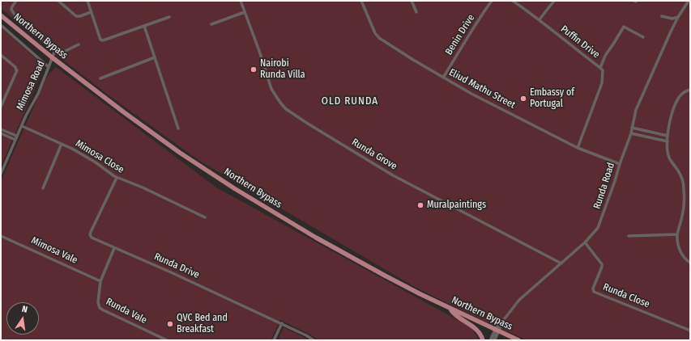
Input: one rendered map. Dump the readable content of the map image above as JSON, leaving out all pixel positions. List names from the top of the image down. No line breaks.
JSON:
{"streets":{"main road":["Northern Bypass"],"street":["Benin Drive","Puffin Drive","Mimosa Road","Eliud Mathu Street","Runda Grove","Mimosa Close","Runda Road","Mimosa Vale","Runda Drive","Runda Close","Runda Vale"]},"crossings":[["Benin Drive","Eliud Mathu Street"],["Puffin Drive","Eliud Mathu Street"],["Mimosa Road","Mimosa Close"],["Eliud Mathu Street","Runda Road"],["Runda Grove","Runda Road"],["Mimosa Close","Runda Drive"],["Runda Road","Runda Close"],["Mimosa Vale","Runda Vale"],["Runda Drive","Runda Vale"]],"districts":["OLD RUNDA"],"places":["Nairobi Runda Villa","Embassy of Portugal","Muralpaintings","QVC Bed and Breakfast"],"north":"top"}
